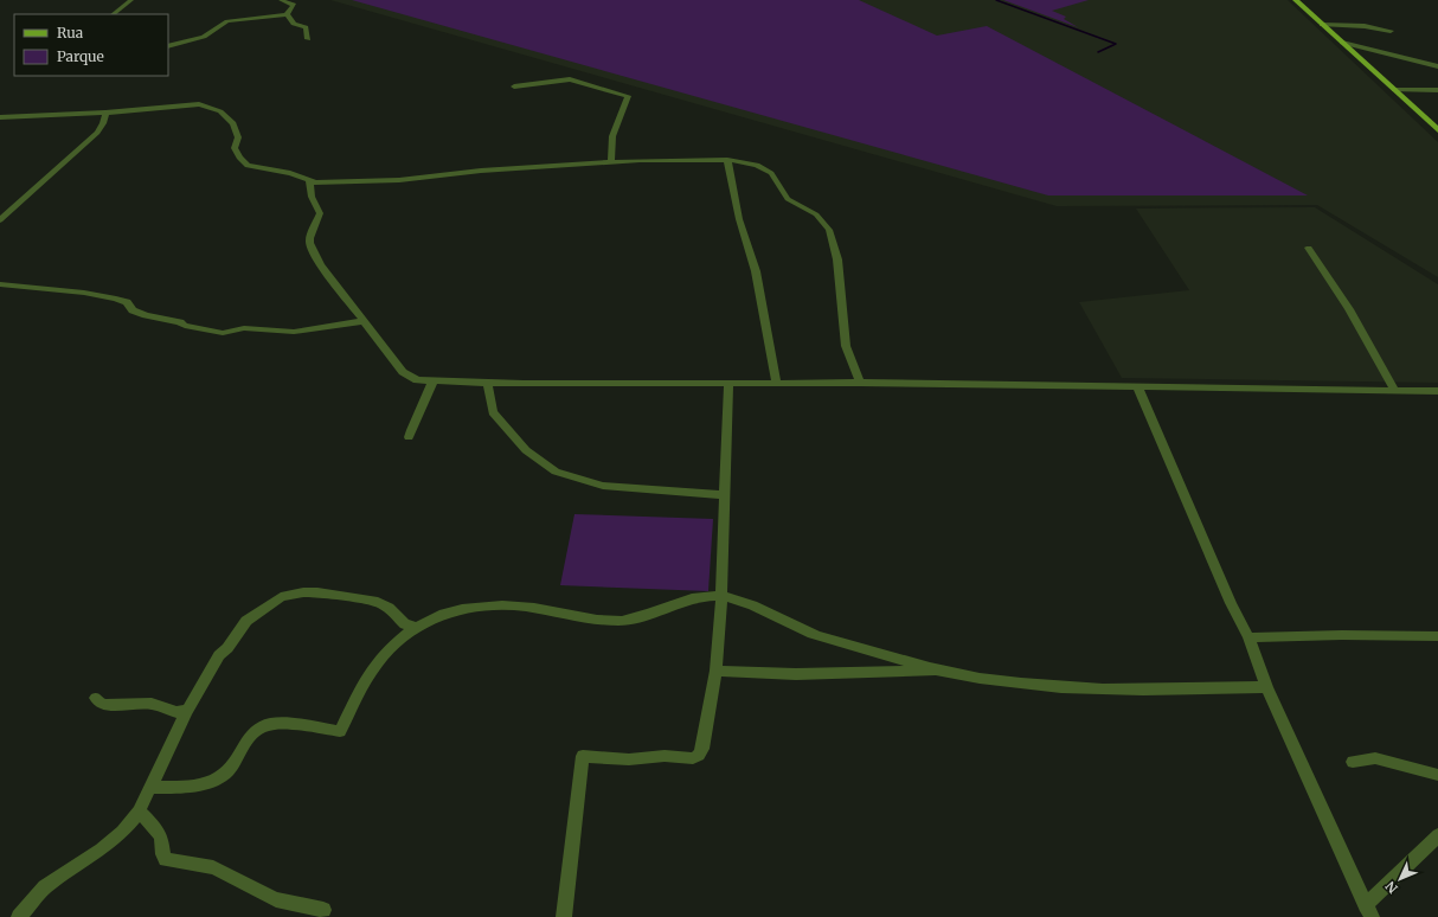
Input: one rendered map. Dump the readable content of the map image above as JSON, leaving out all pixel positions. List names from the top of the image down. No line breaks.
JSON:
{"legend":["Rua","Parque"],"north":"bottom left"}
